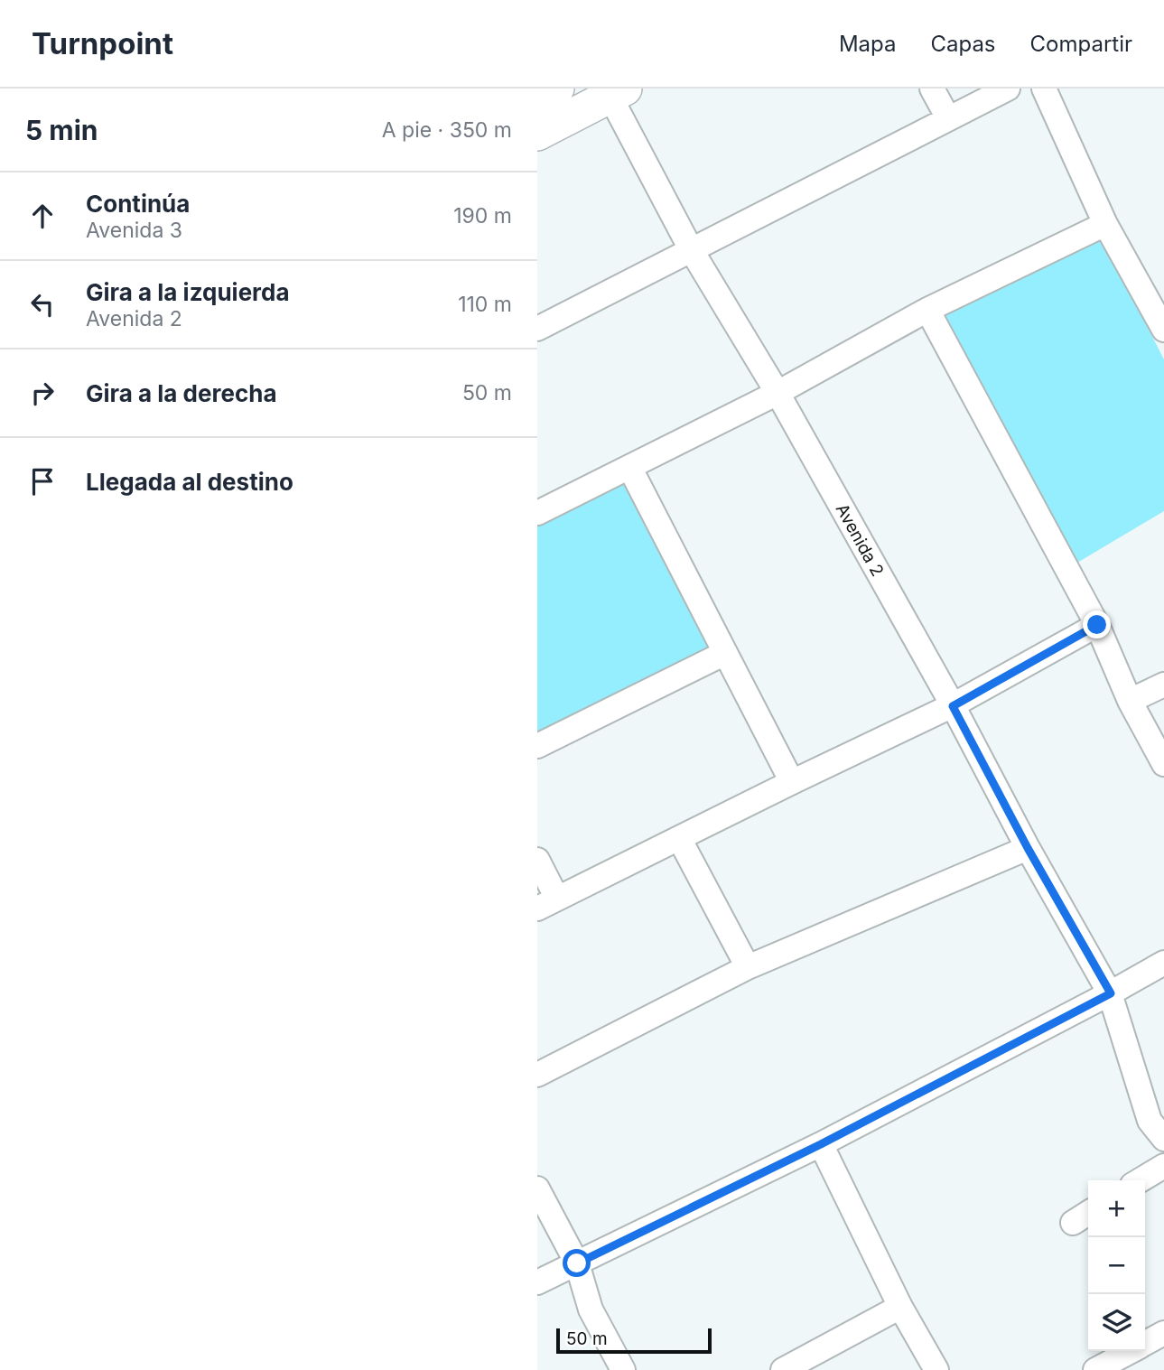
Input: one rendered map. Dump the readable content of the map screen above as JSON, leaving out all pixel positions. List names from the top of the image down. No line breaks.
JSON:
{"streets":{"street":["Avenida 2"]},"scale_bar":"50 m","page":{"header":"Turnpoint","nav":["Mapa","Capas","Compartir"],"heading":["5 min","A pie · 350 m"],"list":[["Continúa","Avenida 3","190 m"],["Gira a la izquierda","Avenida 2","110 m"],["Gira a la derecha","50 m"],"Llegada al destino"],"map_buttons":["+","−"],"scale":"50 m"}}
